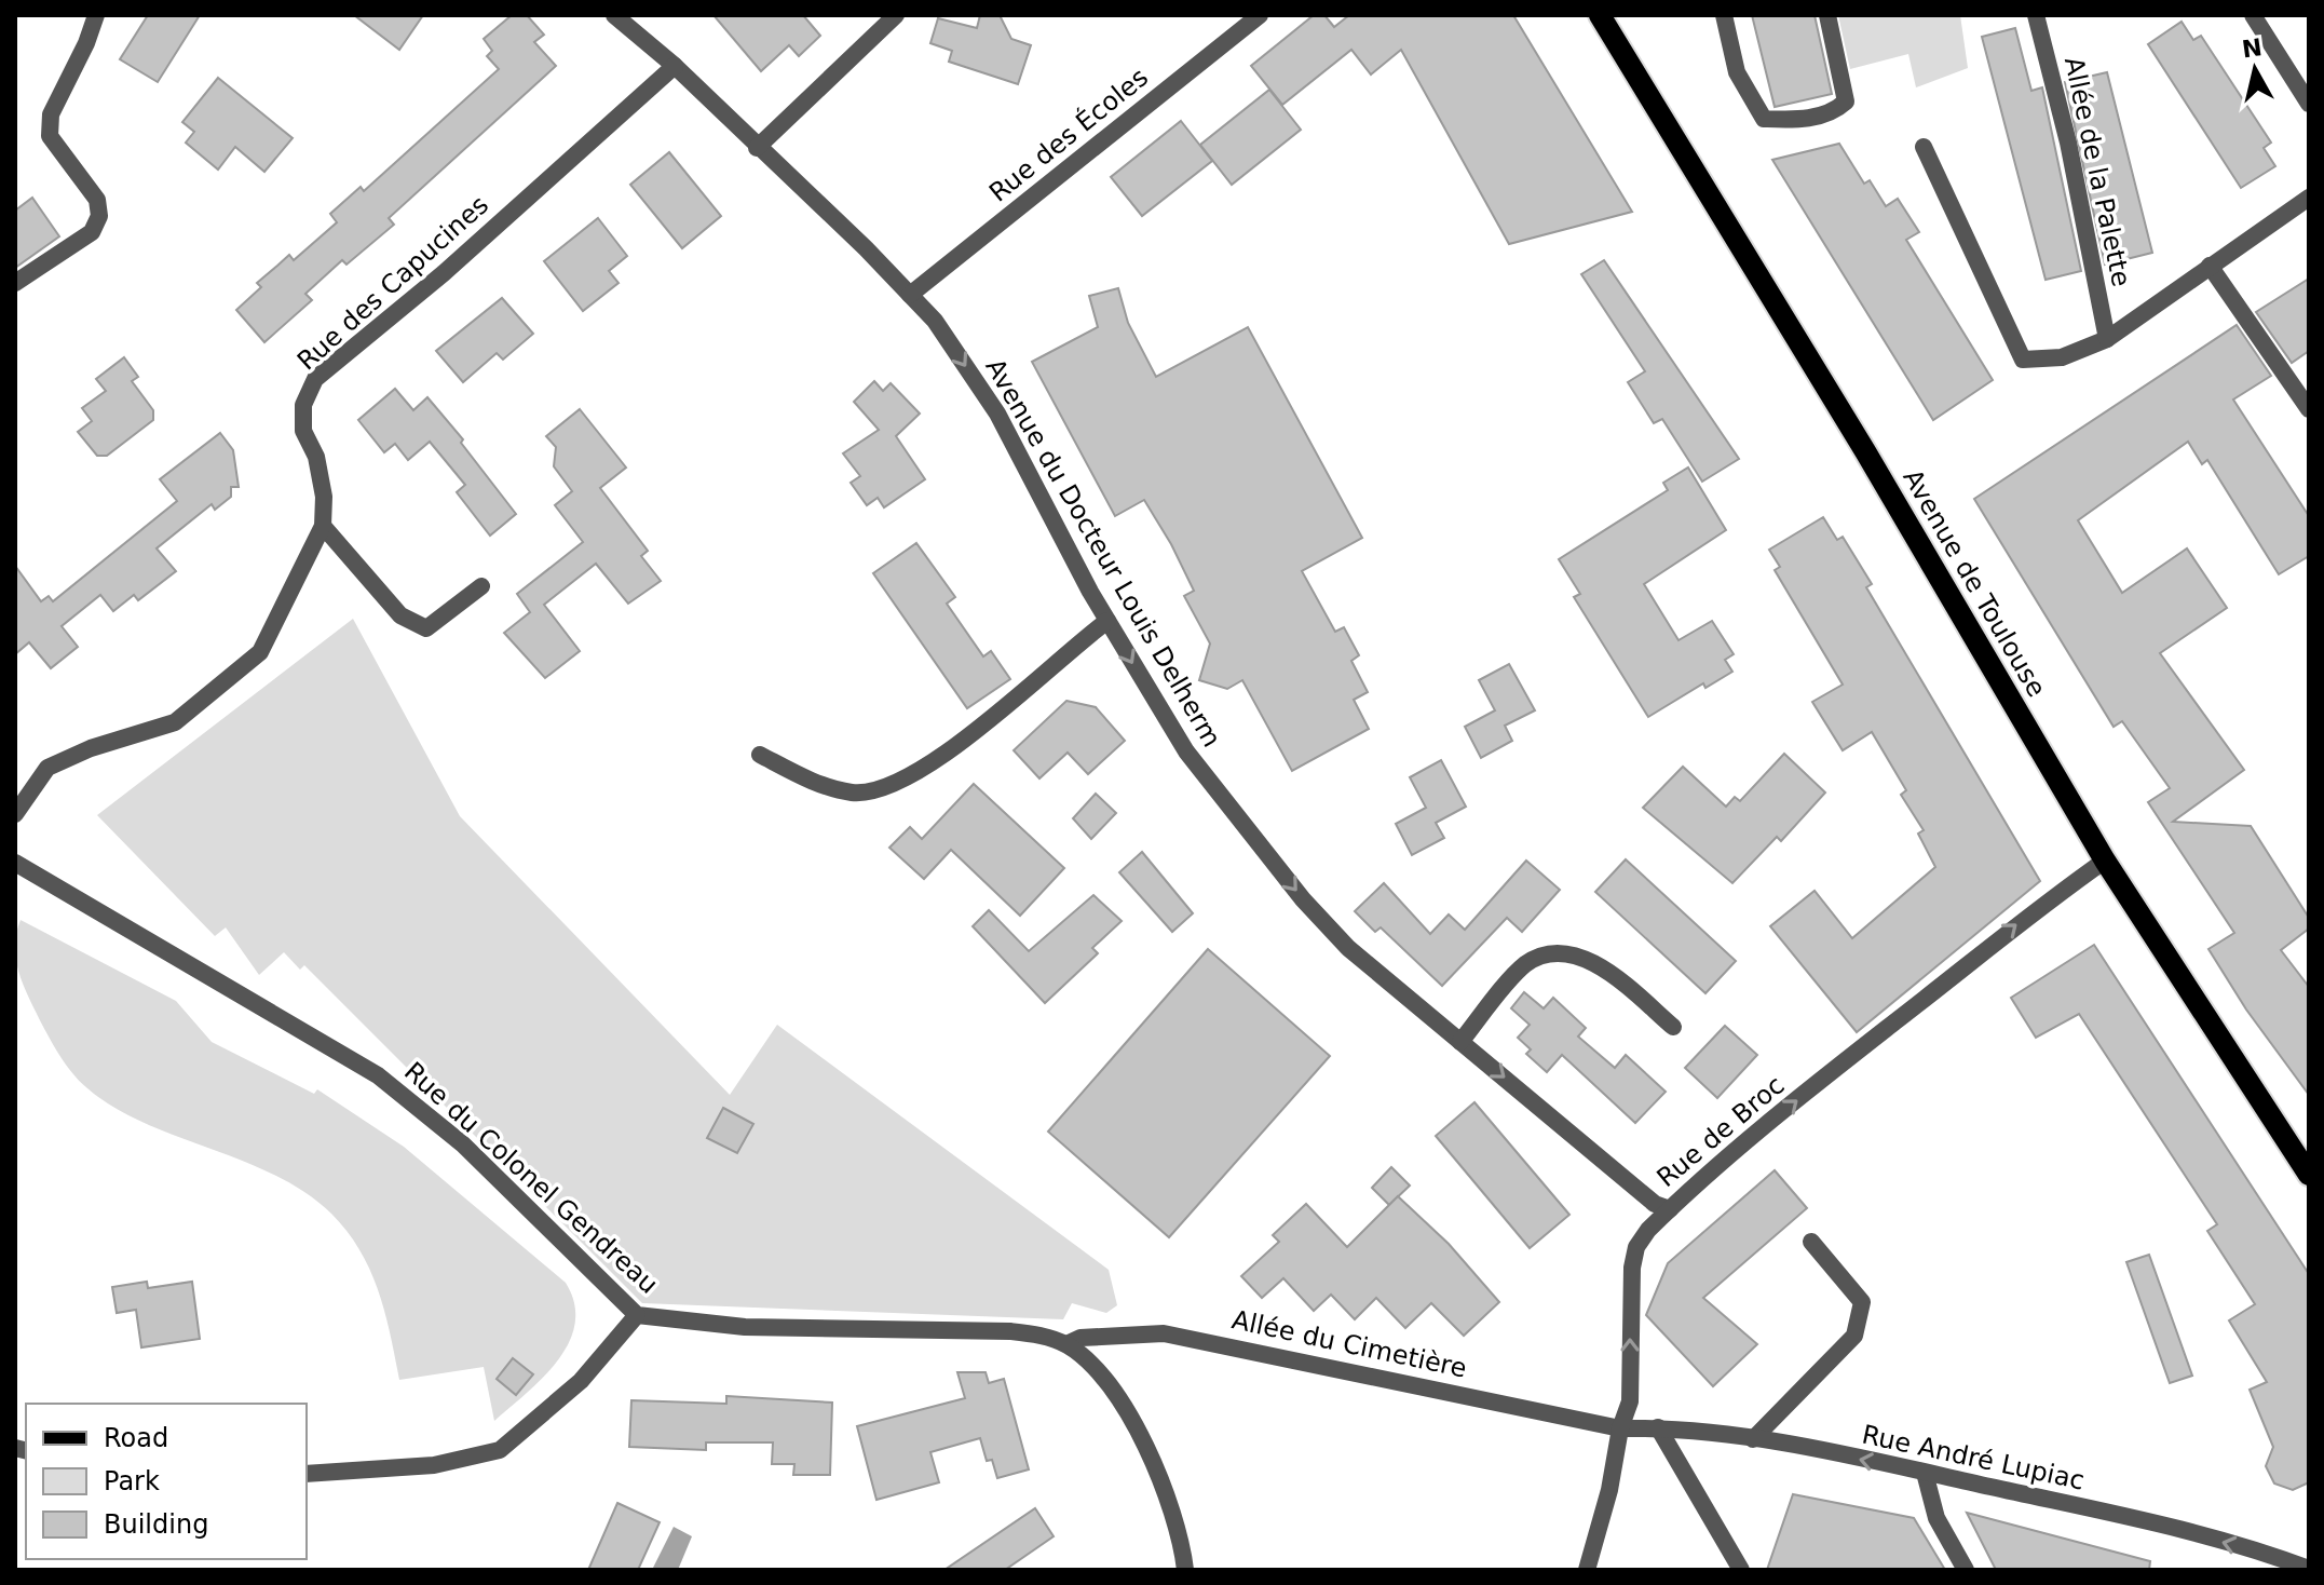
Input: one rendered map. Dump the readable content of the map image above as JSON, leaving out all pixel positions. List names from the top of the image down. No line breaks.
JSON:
{"streets":{"main road":["Avenue de Toulouse"],"street":["Rue des Écoles","Allée de la Palette","Rue des Capucines","Avenue du Docteur Louis Delherm","Rue de Broc","Rue du Colonel Gendreau","Allée du Cimetière","Rue André Lupiac"]},"crossings":[["Rue des Écoles","Avenue du Docteur Louis Delherm"],["Rue des Capucines","Avenue du Docteur Louis Delherm"],["Avenue du Docteur Louis Delherm","Rue de Broc"],["Avenue de Toulouse","Rue de Broc"],["Rue de Broc","Allée du Cimetière"],["Rue de Broc","Rue André Lupiac"],["Rue du Colonel Gendreau","Allée du Cimetière"],["Allée du Cimetière","Rue André Lupiac"]],"one_way":["Avenue du Docteur Louis Delherm","Rue de Broc","Rue André Lupiac"],"legend":["Road","Park","Building"],"north":"top"}
